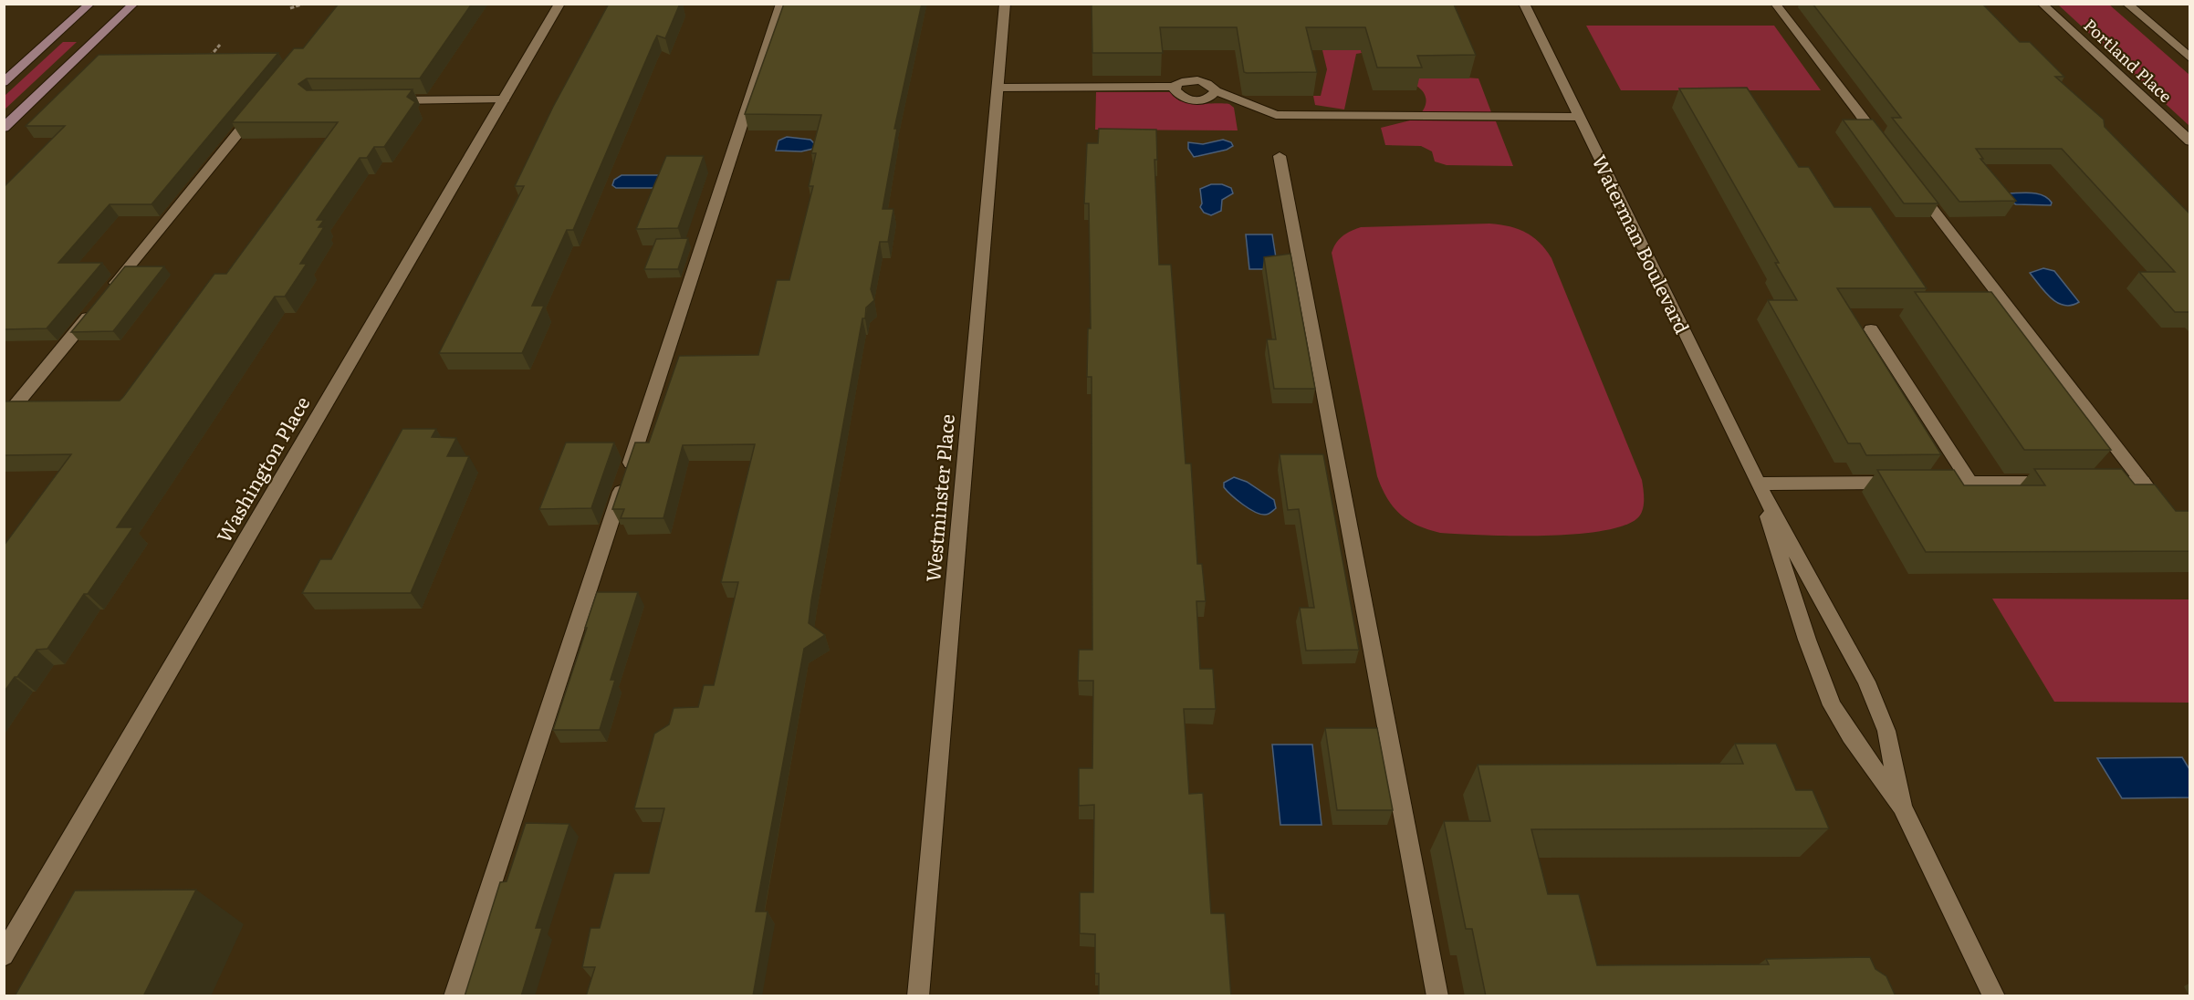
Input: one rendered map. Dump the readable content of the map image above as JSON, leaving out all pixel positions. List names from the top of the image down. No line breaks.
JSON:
{"streets":{"street":["Portland Place","Waterman Boulevard","Washington Place","Westminster Place"]}}
